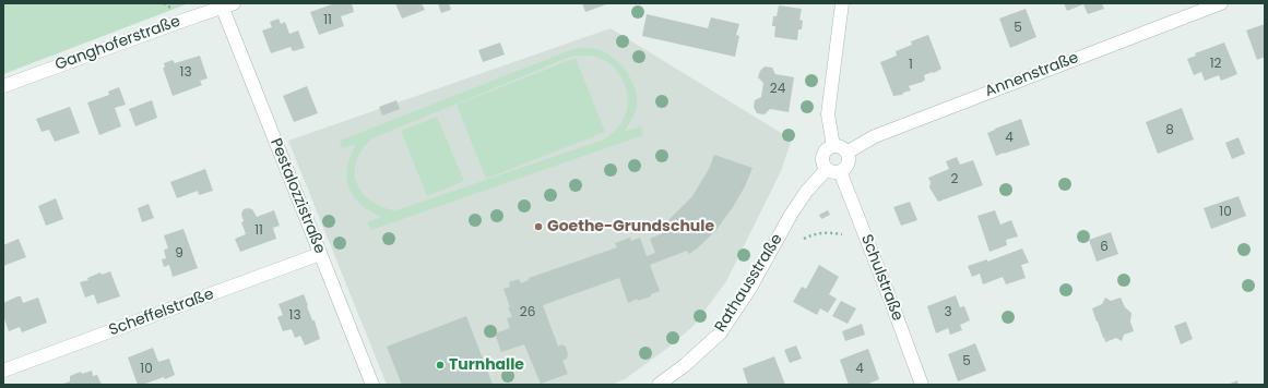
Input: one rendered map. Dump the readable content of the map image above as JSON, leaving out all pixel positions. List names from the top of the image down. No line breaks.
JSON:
{"streets":{"street":["Ganghoferstraße","Annenstraße","Pestalozzistraße","Schulstraße","Rathausstraße","Scheffelstraße"]},"crossings":[["Ganghoferstraße","Pestalozzistraße"],["Annenstraße","Schulstraße"],["Annenstraße","Rathausstraße"],["Pestalozzistraße","Scheffelstraße"],["Schulstraße","Rathausstraße"]],"places":["Goethe-Grundschule","Turnhalle"],"house_numbers":["11","5","12","1","13","24","8","4","2","10","11","6","9","26","3","13","5","10","4"]}
